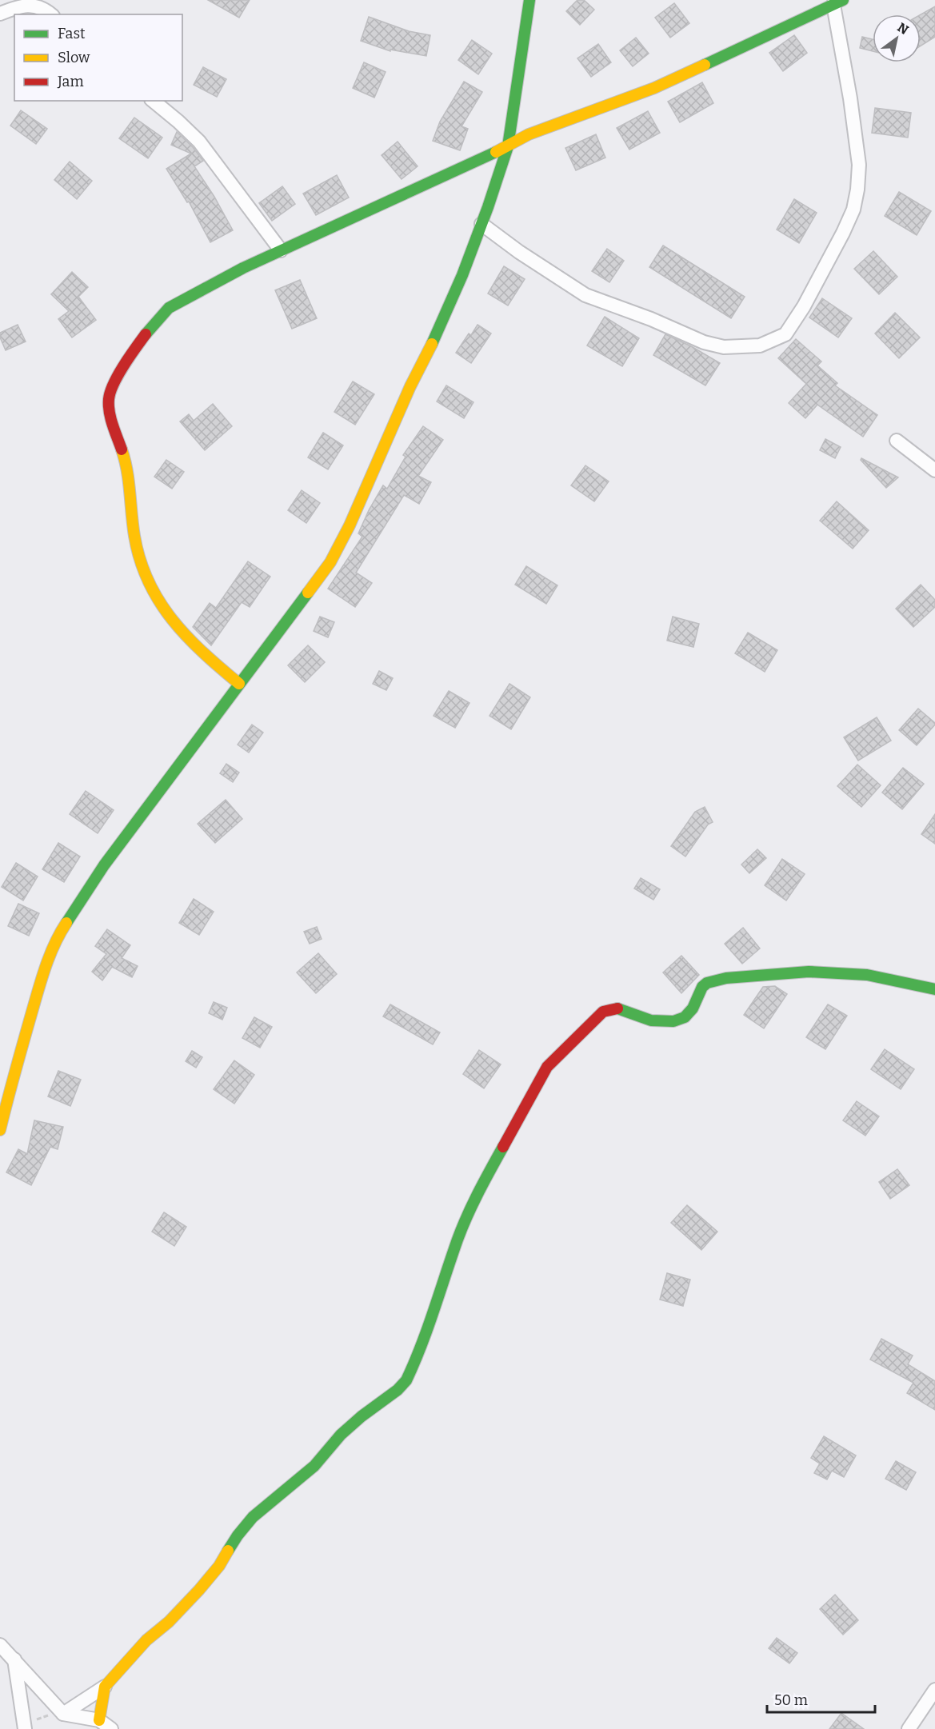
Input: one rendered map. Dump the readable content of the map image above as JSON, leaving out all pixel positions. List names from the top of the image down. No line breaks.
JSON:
{"legend":["Fast","Slow","Jam"],"scale_bar":"50 m","north":"top right"}
